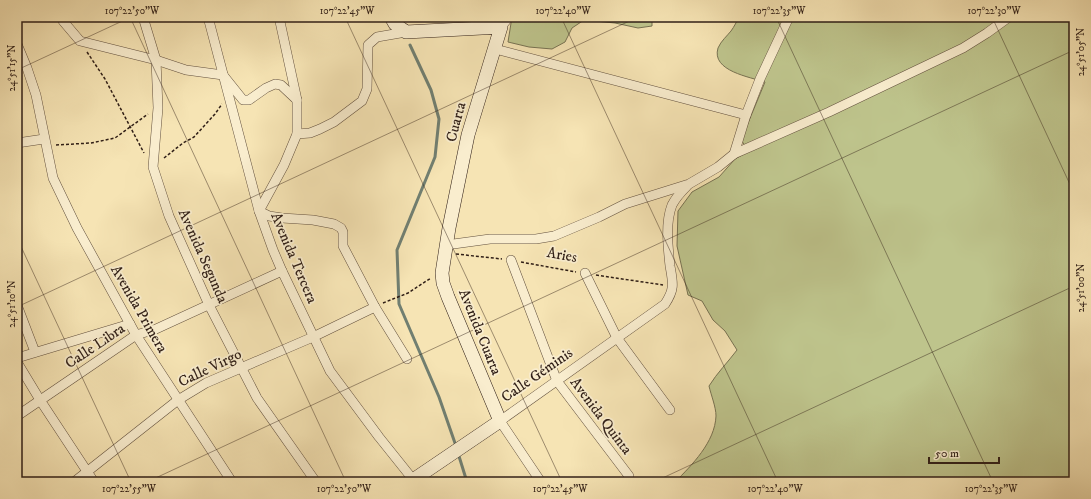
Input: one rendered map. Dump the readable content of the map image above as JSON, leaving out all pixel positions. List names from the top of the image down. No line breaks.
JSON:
{"streets":{"street":["Cuarta","Avenida Segunda","Avenida Tercera","Avenida Primera","Avenida Cuarta","Calle Libra","Calle Virgo","Calle Géminis","Avenida Quinta"],"path":["Aries"]},"crossings":[["Cuarta","Avenida Cuarta"],["Aries","Avenida Cuarta"],["Aries","Calle Géminis"],["Aries","Avenida Quinta"],["Avenida Segunda","Calle Libra"],["Avenida Segunda","Calle Virgo"],["Avenida Tercera","Calle Libra"],["Avenida Tercera","Calle Virgo"],["Avenida Tercera","Calle Géminis"],["Avenida Primera","Calle Libra"],["Avenida Primera","Calle Virgo"],["Avenida Cuarta","Calle Géminis"],["Calle Géminis","Avenida Quinta"]],"scale_bar":"50 m","coordinates":["107°22'50\"W","107°22'45\"W","107°22'40\"W","107°22'35\"W","107°22'30\"W","24°51'05\"N","24°51'15\"N","24°51'00\"N","24°51'10\"N","107°22'55\"W"]}
